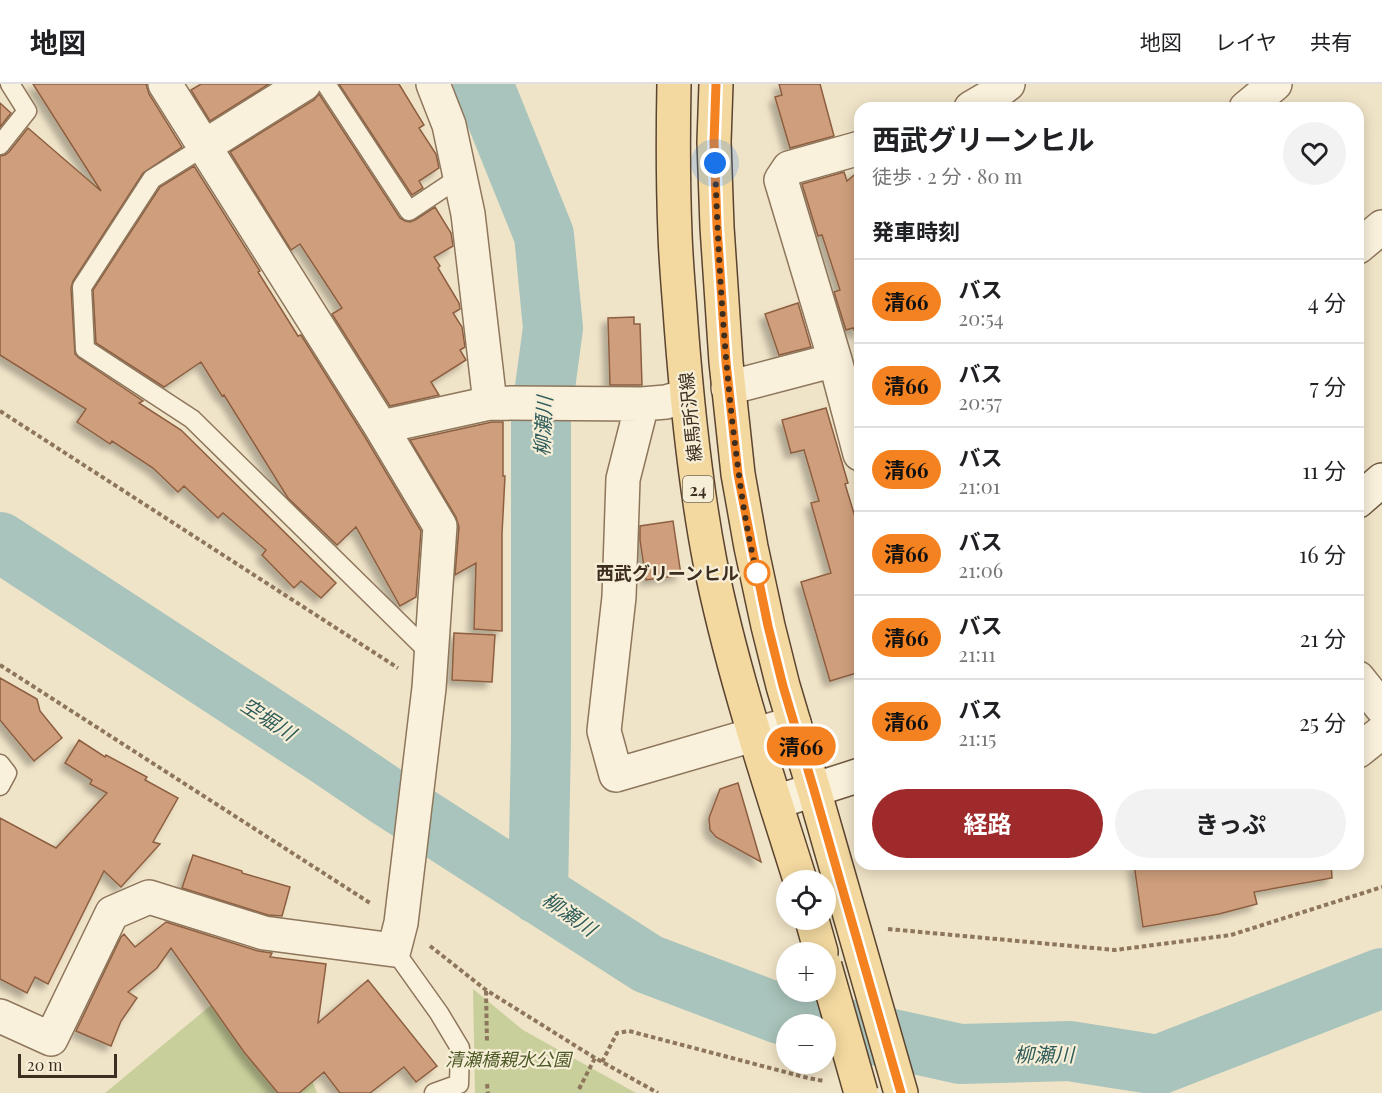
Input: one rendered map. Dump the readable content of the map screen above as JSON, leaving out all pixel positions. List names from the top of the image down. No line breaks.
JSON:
{"streets":{"main road":["練馬所沢線","24"]},"water":["柳瀬川","空堀川"],"parks":["清瀬橋親水公園"],"places":["西武グリーンヒル"],"lines":["bus line 清66"],"scale_bar":"20 m","page":{"header":"地図","nav":["地図","レイヤ","共有"],"on_map":"清66","heading":[["西武グリーンヒル","徒歩 · 2 分 · 80 m"],"発車時刻"],"list":[{"mark":"清66","name":"バス","note":"20:54","value":"4 分"},{"mark":"清66","name":"バス","note":"20:57","value":"7 分"},{"mark":"清66","name":"バス","note":"21:01","value":"11 分"},{"mark":"清66","name":"バス","note":"21:06","value":"16 分"},{"mark":"清66","name":"バス","note":"21:11","value":"21 分"},{"mark":"清66","name":"バス","note":"21:15","value":"25 分"}],"buttons":["経路","きっぷ"],"map_buttons":["+","−"],"scale":"20 m"}}
